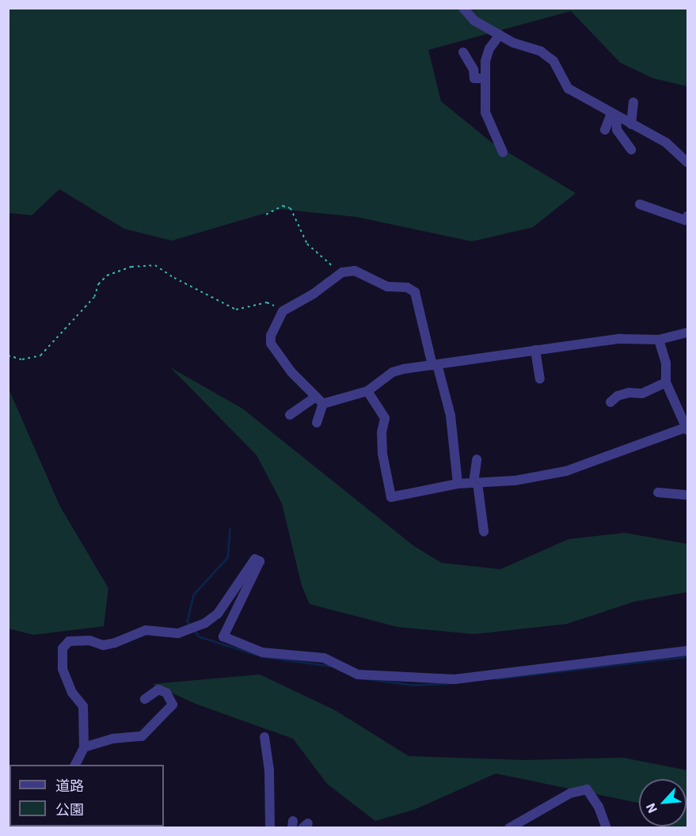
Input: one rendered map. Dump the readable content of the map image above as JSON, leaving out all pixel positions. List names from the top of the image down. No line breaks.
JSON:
{"legend":["道路","公園"],"north":"bottom left"}
